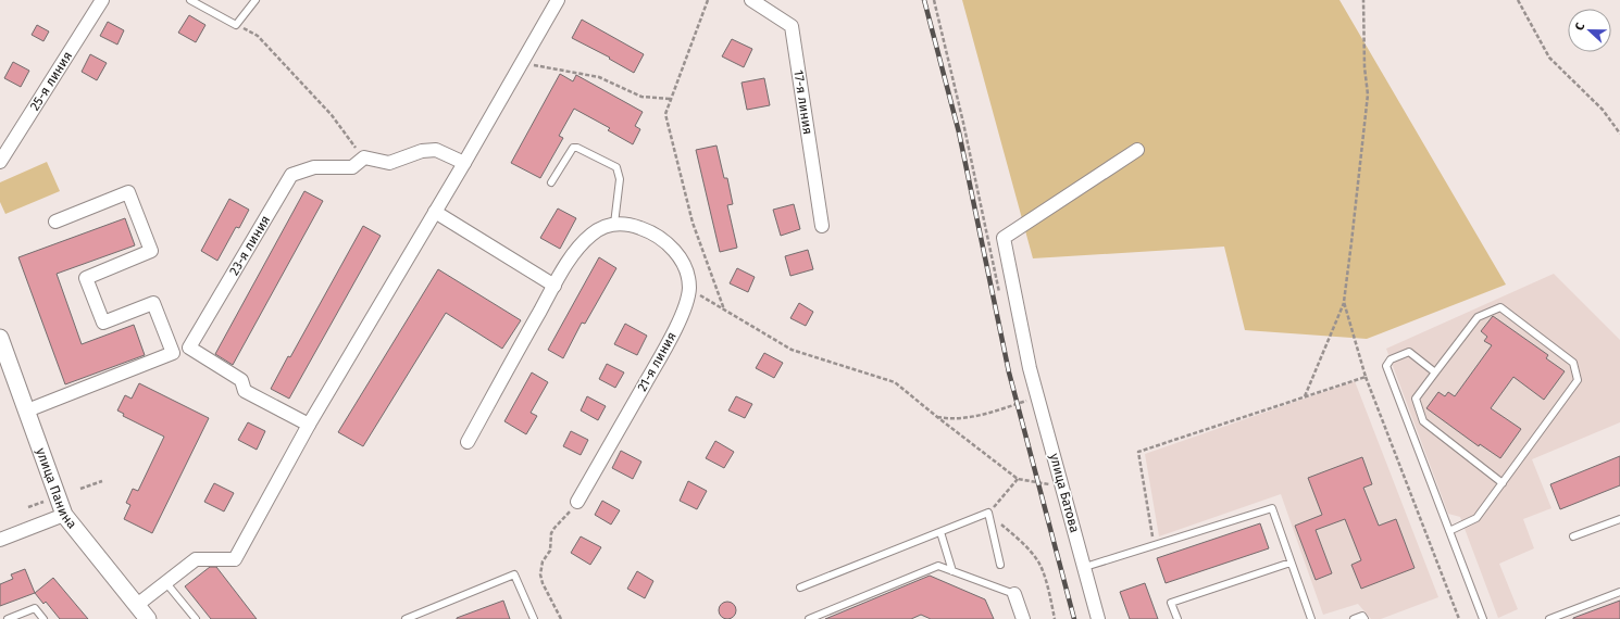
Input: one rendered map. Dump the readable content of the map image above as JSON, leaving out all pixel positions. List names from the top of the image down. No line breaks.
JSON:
{"streets":{"street":["25-я линия","17-я линия","23-я линия","21-я линия","улица Панина","улица Батова"]},"north":"left"}
